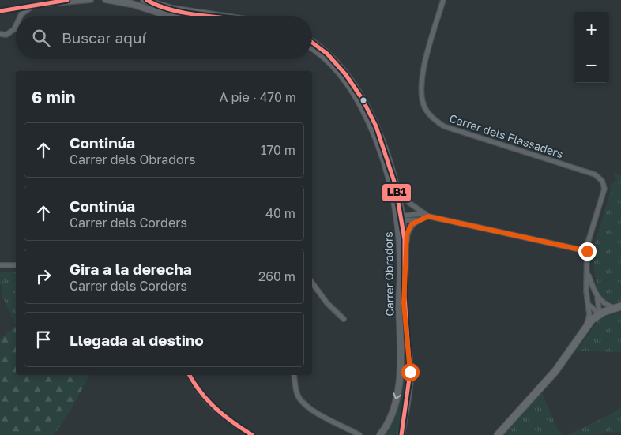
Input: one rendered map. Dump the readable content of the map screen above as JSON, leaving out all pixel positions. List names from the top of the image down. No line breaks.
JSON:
{"streets":{"street":["Carrer dels Flassaders","Carrer Obradors"]},"lines":["transit line LB1"],"page":{"map_buttons":["+","−"],"search":"Buscar aquí","heading":["6 min","A pie · 470 m"],"list":[["Continúa","Carrer dels Obradors","170 m"],["Continúa","Carrer dels Corders","40 m"],["Gira a la derecha","Carrer dels Corders","260 m"],"Llegada al destino"]}}
